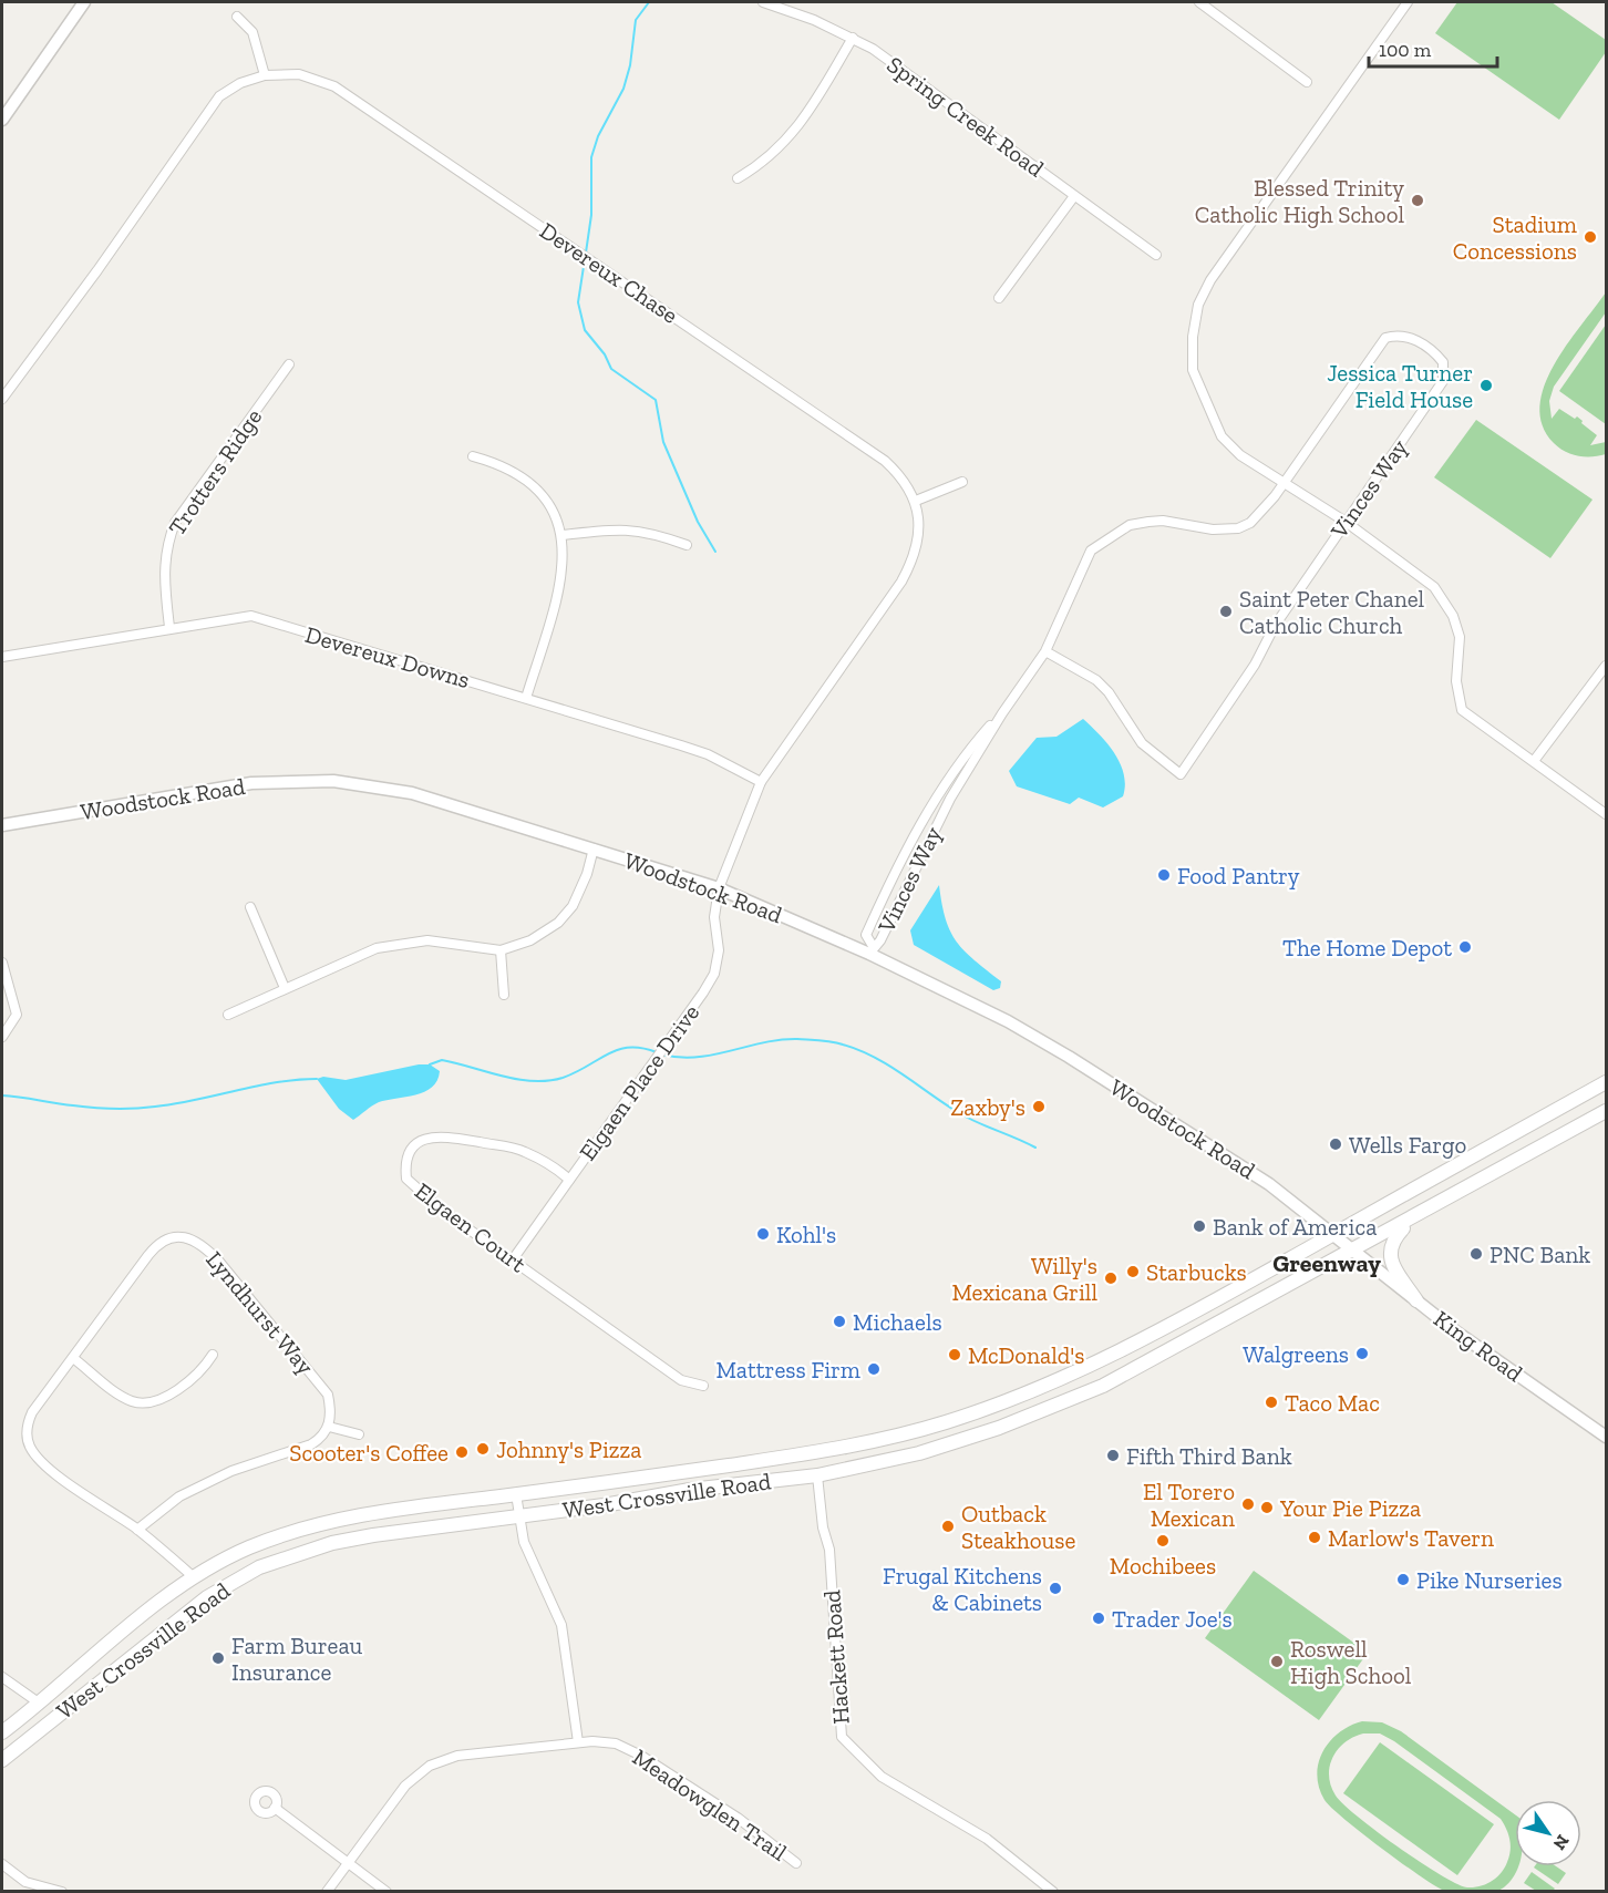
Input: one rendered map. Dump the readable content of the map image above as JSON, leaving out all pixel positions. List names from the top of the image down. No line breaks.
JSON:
{"streets":{"main road":["West Crossville Road"],"street":["Spring Creek Road","Devereux Chase","Trotters Ridge","Vinces Way","Devereux Downs","Woodstock Road","Elgaen Place Drive","Elgaen Court","Lyndhurst Way","King Road","Hackett Road","Meadowglen Trail"]},"crossings":[["Trotters Ridge","Devereux Downs"],["Vinces Way","Woodstock Road"],["Woodstock Road","Elgaen Place Drive"],["Woodstock Road","King Road"],["Woodstock Road","West Crossville Road"],["Elgaen Place Drive","Elgaen Court"],["Lyndhurst Way","West Crossville Road"],["King Road","West Crossville Road"],["West Crossville Road","Hackett Road"]],"districts":["Greenway"],"places":["Blessed Trinity Catholic High School","Stadium Concessions","Jessica Turner Field House","Saint Peter Chanel Catholic Church","Food Pantry","The Home Depot","Zaxby's","Wells Fargo","Bank of America","Kohl's","PNC Bank","Starbucks","Willy's Mexicana Grill","Michaels","Walgreens","McDonald's","Mattress Firm","Taco Mac","Johnny's Pizza","Scooter's Coffee","Fifth Third Bank","El Torero Mexican","Your Pie Pizza","Outback Steakhouse","Marlow's Tavern","Mochibees","Pike Nurseries","Frugal Kitchens & Cabinets","Trader Joe's","Farm Bureau Insurance","Roswell High School"],"scale_bar":"100 m","north":"bottom right"}
